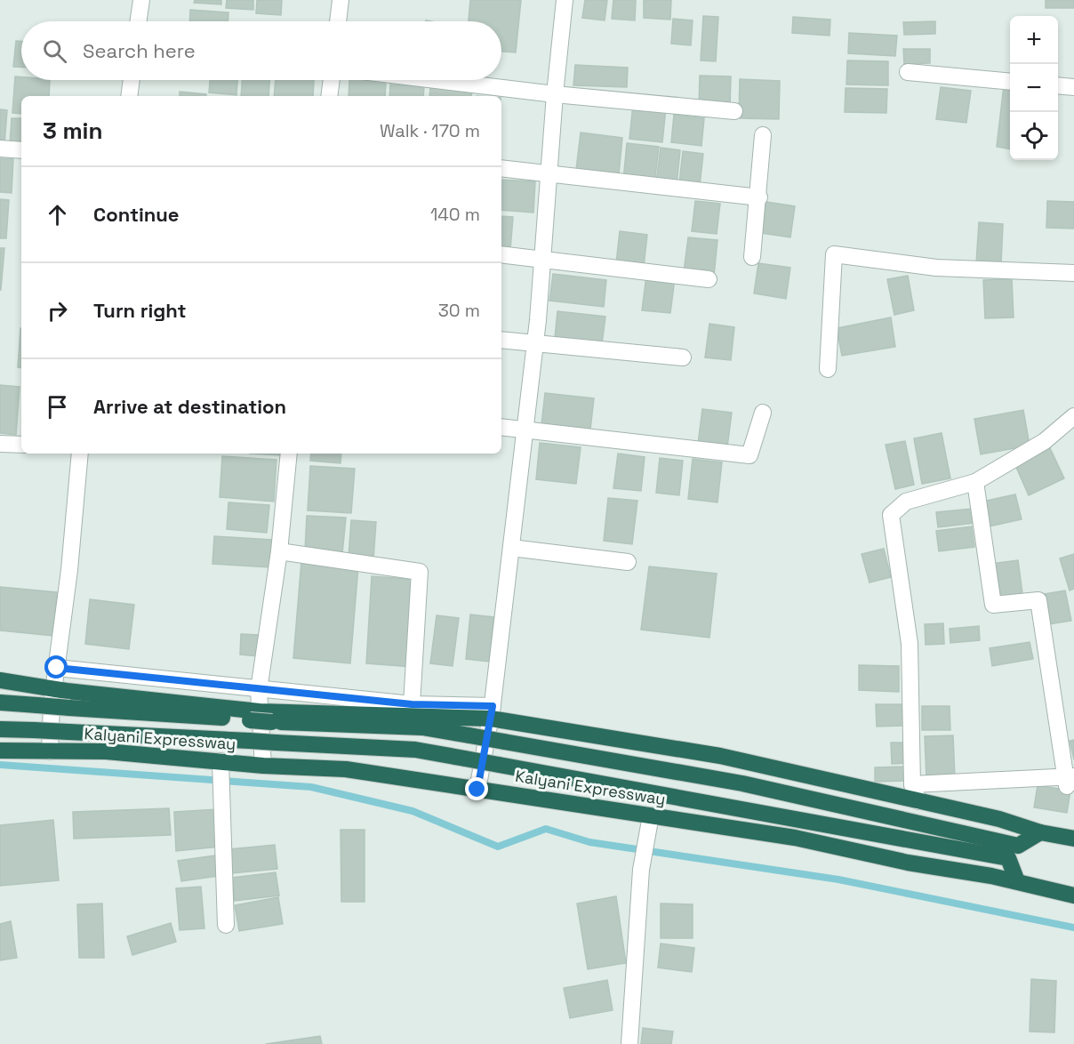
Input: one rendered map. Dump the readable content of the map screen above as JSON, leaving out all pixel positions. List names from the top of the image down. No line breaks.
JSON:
{"streets":{"highway":["Kalyani Expressway"]},"page":{"map_buttons":["+","−"],"search":"Search here","heading":["3 min","Walk · 170 m"],"list":[["Continue","140 m"],["Turn right","30 m"],"Arrive at destination"]}}
